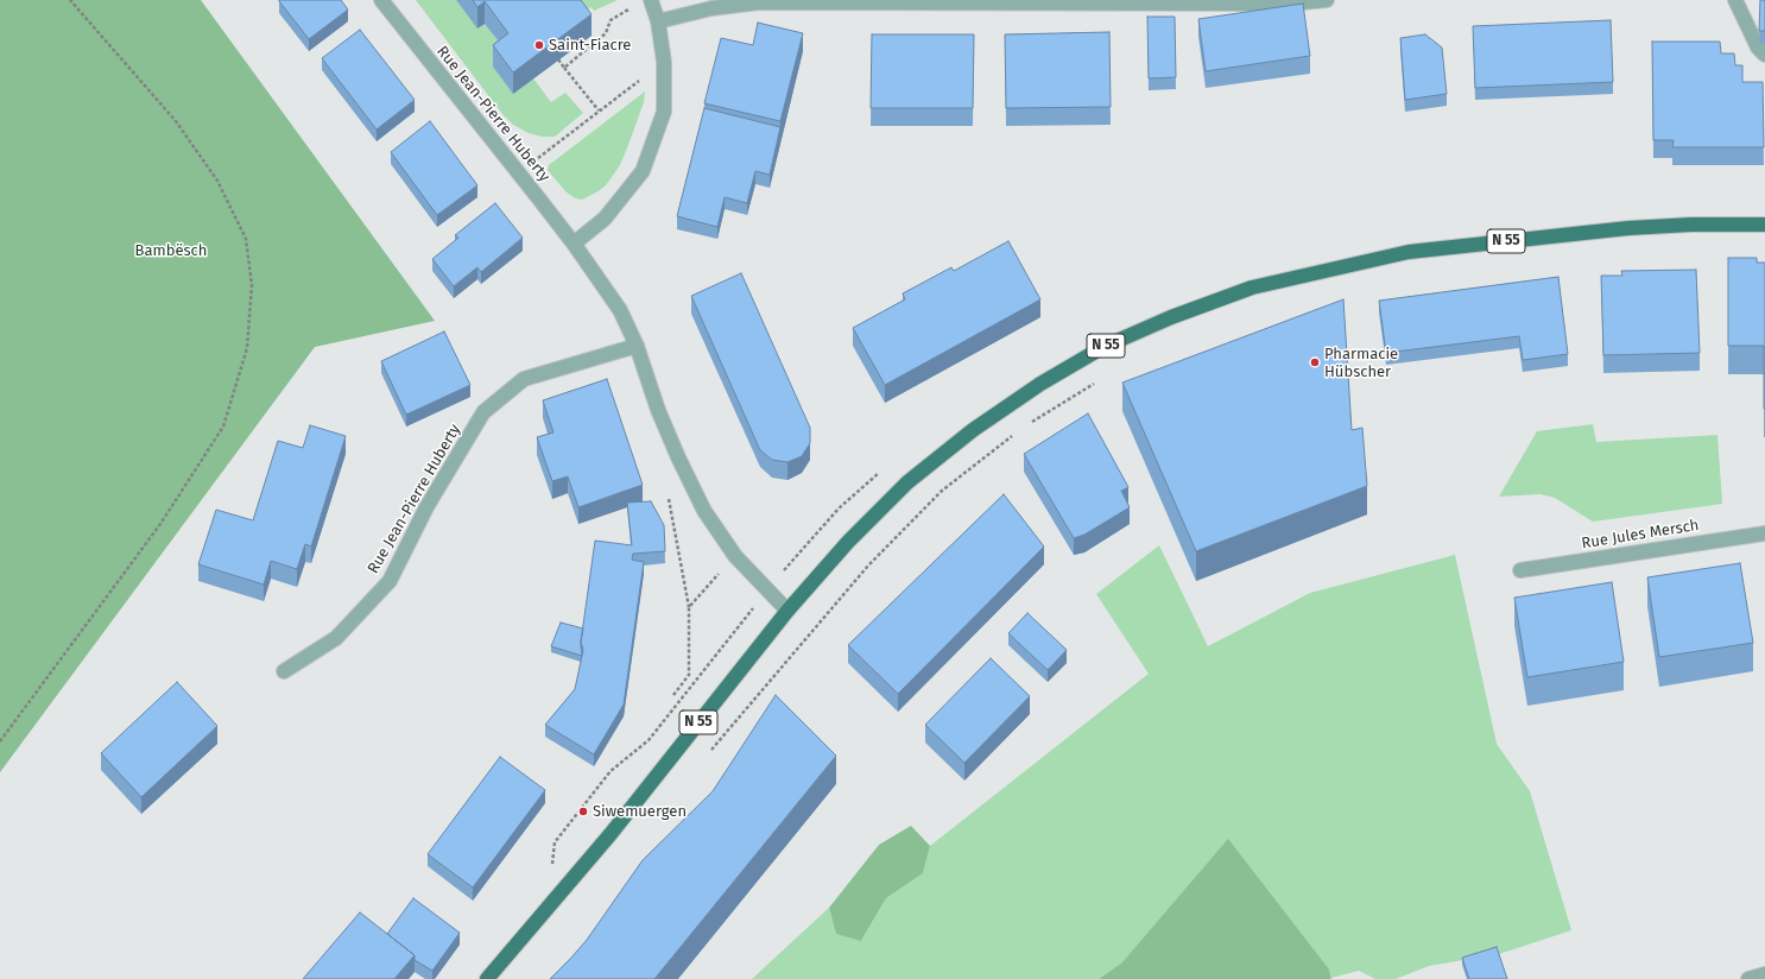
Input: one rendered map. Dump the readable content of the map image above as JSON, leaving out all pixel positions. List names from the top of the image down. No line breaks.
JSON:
{"streets":{"main road":["N 55"],"street":["Rue Jean-Pierre Huberty","Rue Jules Mersch"]},"crossings":[["Rue Jean-Pierre Huberty","N 55"]],"parks":["Bambësch"],"places":["Saint-Fiacre","Pharmacie Hübscher","Siwemuergen"]}
